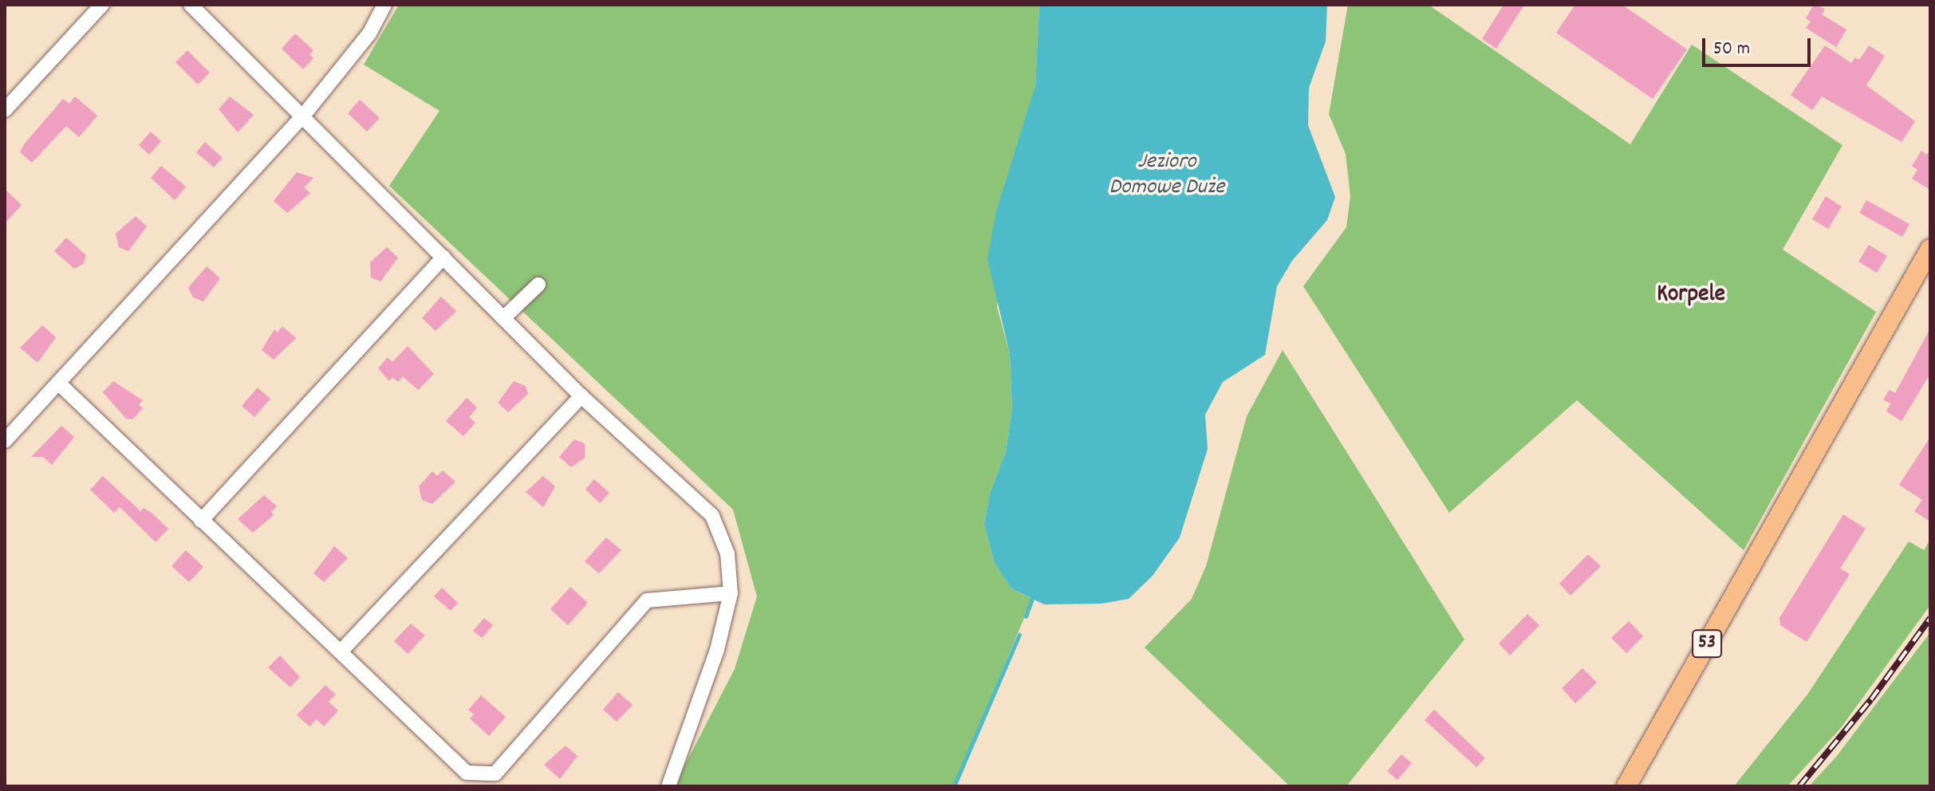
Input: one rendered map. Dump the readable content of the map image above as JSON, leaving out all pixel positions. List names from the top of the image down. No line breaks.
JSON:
{"streets":{"main road":["53"]},"districts":["Korpele"],"water":["Jezioro Domowe Duże"],"scale_bar":"50 m"}
